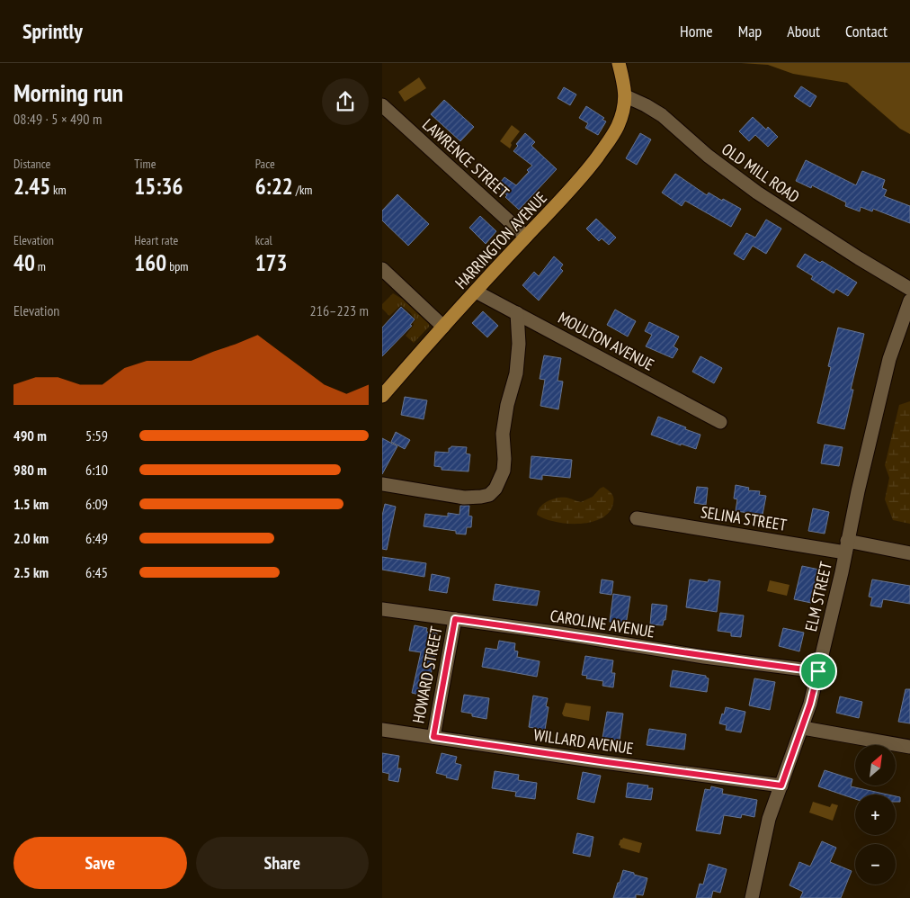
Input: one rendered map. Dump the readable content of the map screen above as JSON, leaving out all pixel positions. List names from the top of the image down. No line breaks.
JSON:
{"streets":{"main road":["HARRINGTON AVENUE"],"street":["LAWRENCE STREET","OLD MILL ROAD","MOULTON AVENUE","SELINA STREET","ELM STREET","CAROLINE AVENUE","HOWARD STREET","WILLARD AVENUE"]},"crossings":[["LAWRENCE STREET","HARRINGTON AVENUE"],["OLD MILL ROAD","HARRINGTON AVENUE"],["HARRINGTON AVENUE","MOULTON AVENUE"],["SELINA STREET","ELM STREET"],["ELM STREET","CAROLINE AVENUE"],["ELM STREET","WILLARD AVENUE"],["CAROLINE AVENUE","HOWARD STREET"],["HOWARD STREET","WILLARD AVENUE"]],"north":"top right","page":{"header":"Sprintly","nav":["Home","Map","About","Contact"],"heading":["Morning run","08:49 · 5 × 490 m"],"stats":[["Distance","2.45 km"],["Time","15:36"],["Pace","6:22 /km"],["Elevation","40 m"],["Heart rate","160 bpm"],["kcal","173"]],"chart":["Elevation","216–223 m"],"list":[{"name":"490 m","note":"5:59"},{"name":"980 m","note":"6:10"},{"name":"1.5 km","note":"6:09"},{"name":"2.0 km","note":"6:49"},{"name":"2.5 km","note":"6:45"}],"map_buttons":["+","−"],"buttons":["Save","Share"]}}
